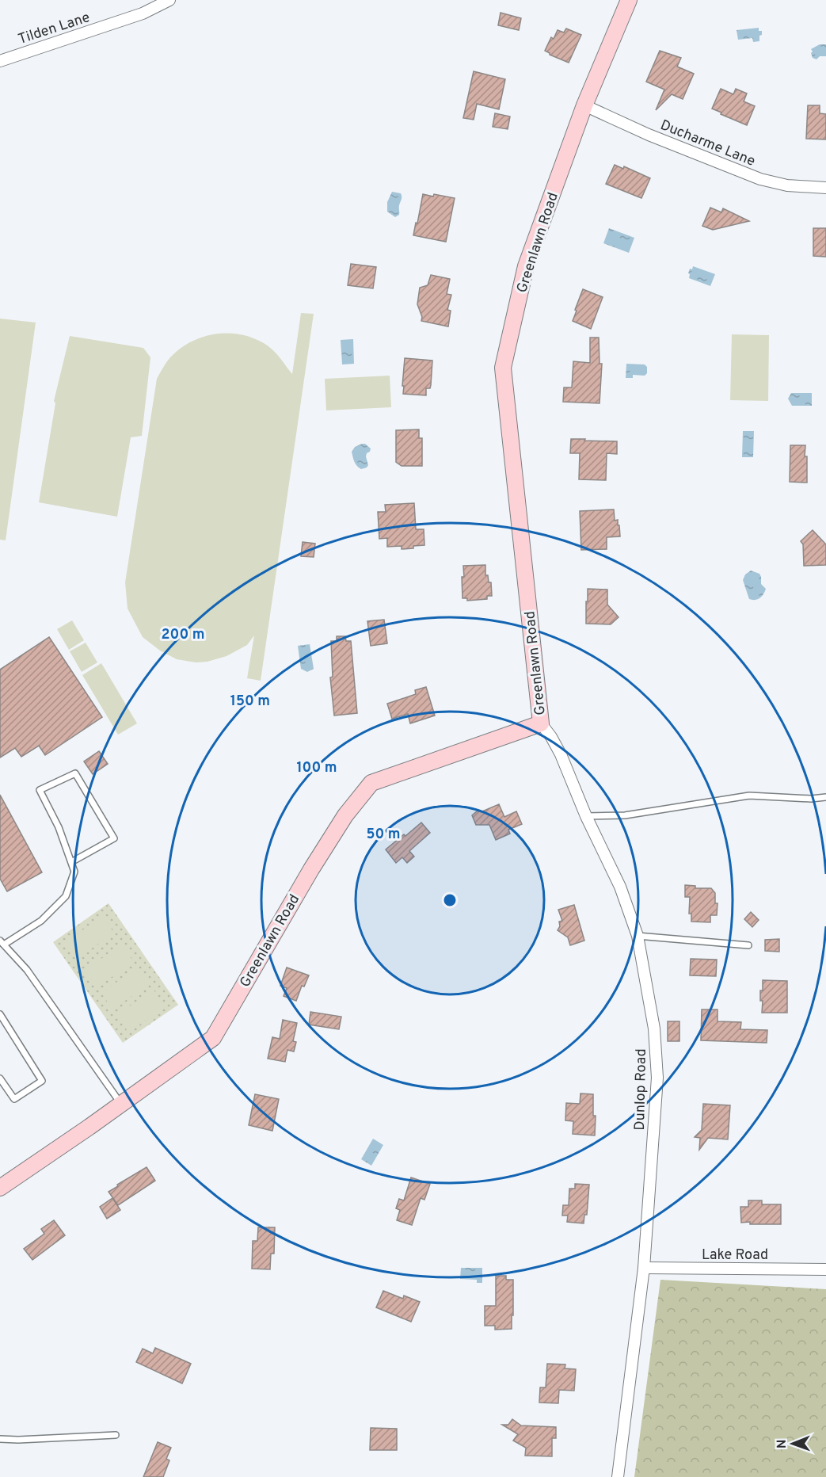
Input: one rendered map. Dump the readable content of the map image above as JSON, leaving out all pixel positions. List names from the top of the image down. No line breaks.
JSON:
{"streets":{"main road":["Greenlawn Road"],"street":["Tilden Lane","Ducharme Lane","Dunlop Road","Lake Road"]},"crossings":[["Ducharme Lane","Greenlawn Road"],["Greenlawn Road","Dunlop Road"],["Dunlop Road","Lake Road"]],"north":"left","rings":["200 m","150 m","100 m","50 m"]}
